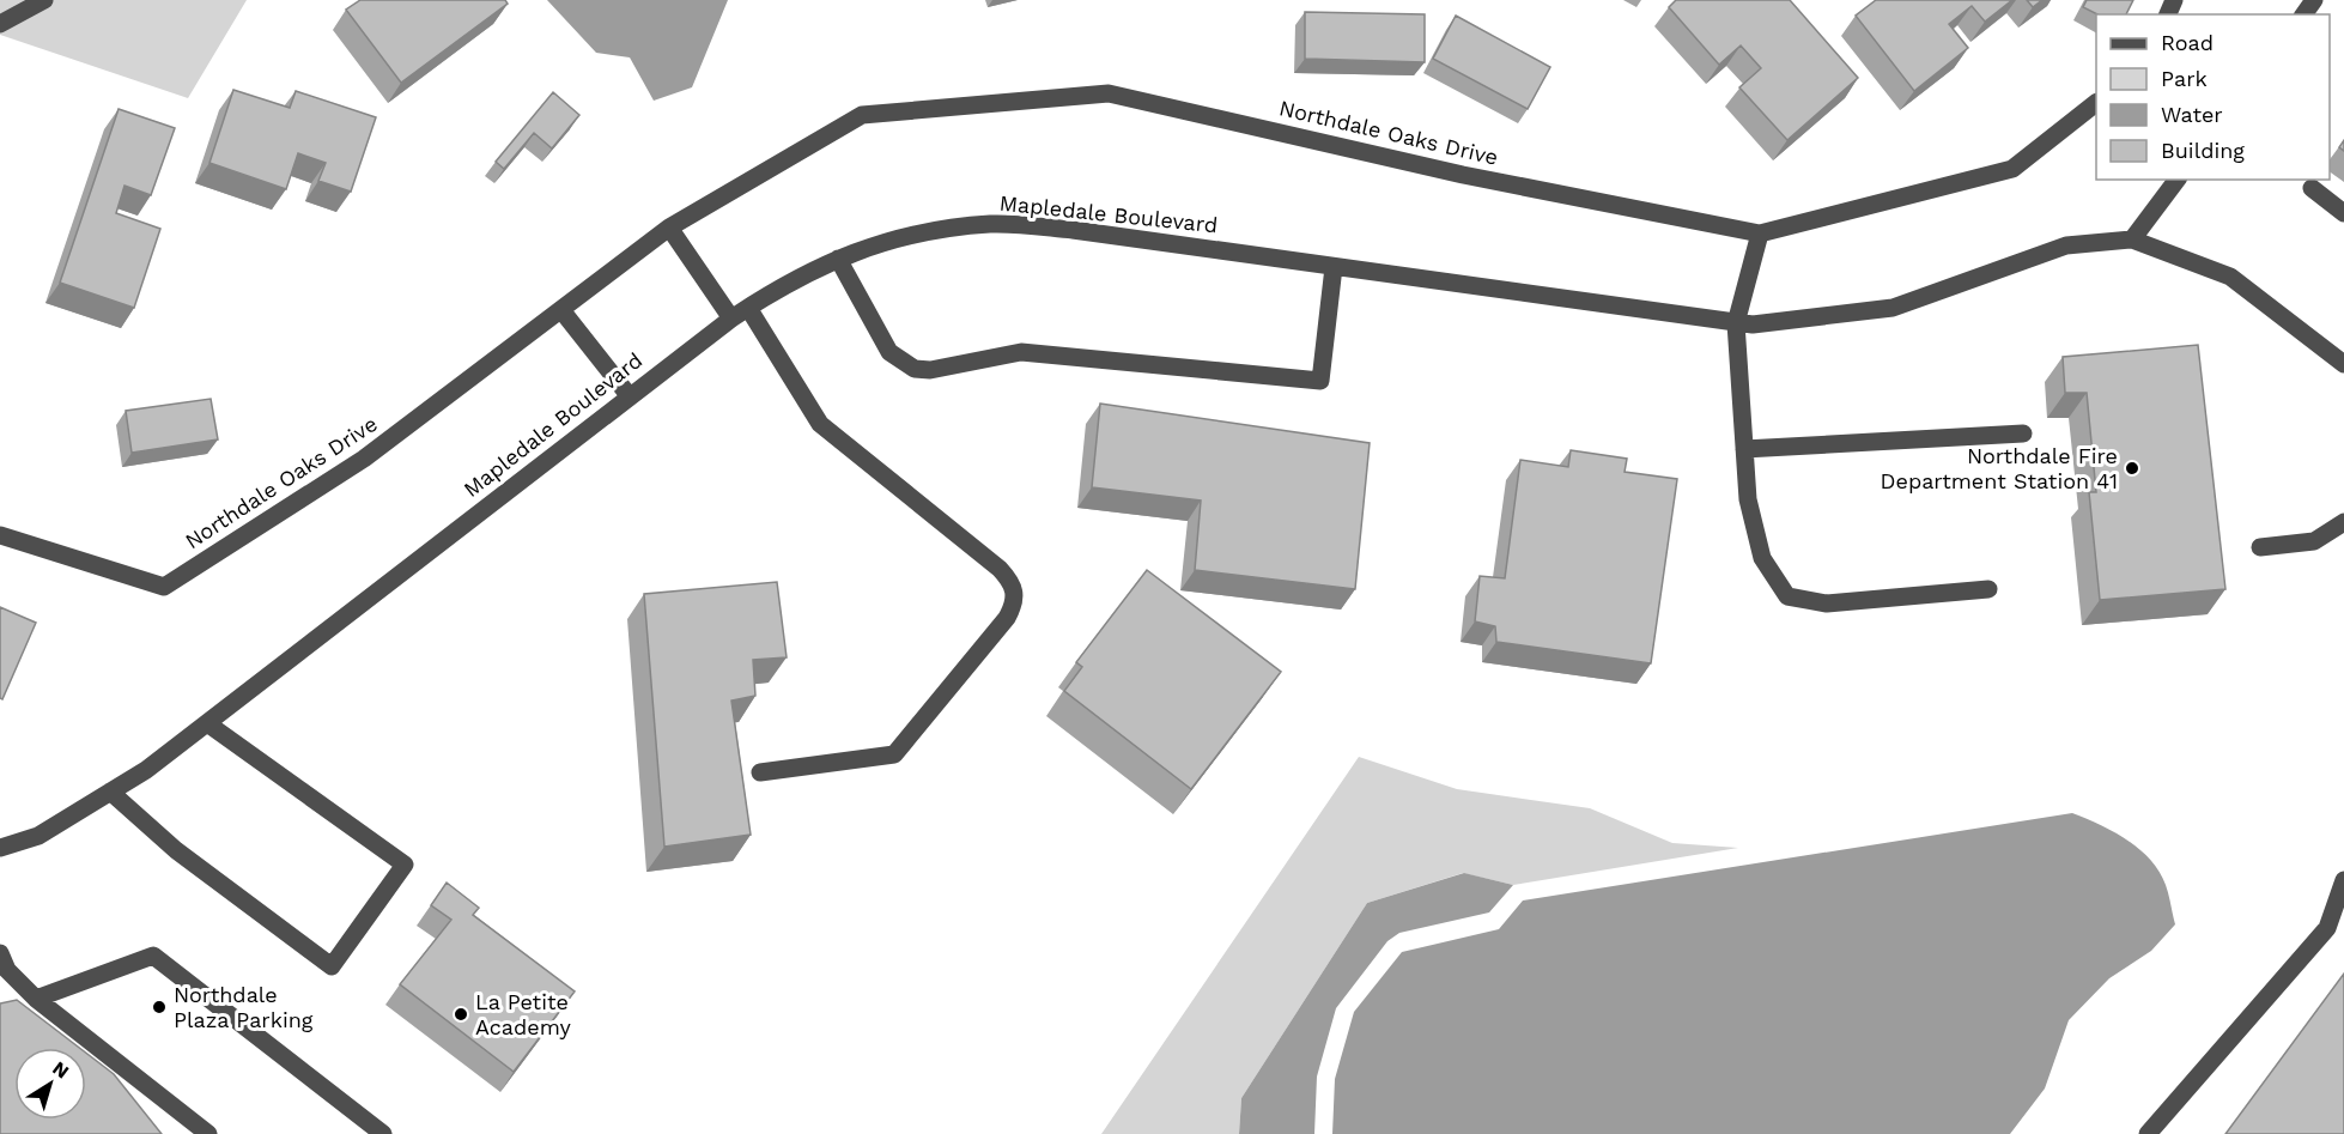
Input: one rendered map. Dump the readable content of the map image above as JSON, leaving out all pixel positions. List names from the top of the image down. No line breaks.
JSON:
{"streets":{"street":["Northdale Oaks Drive","Mapledale Boulevard"]},"places":["Northdale Fire Department Station 41","Northdale Plaza Parking","La Petite Academy"],"legend":["Road","Park","Water","Building"],"north":"top right"}
